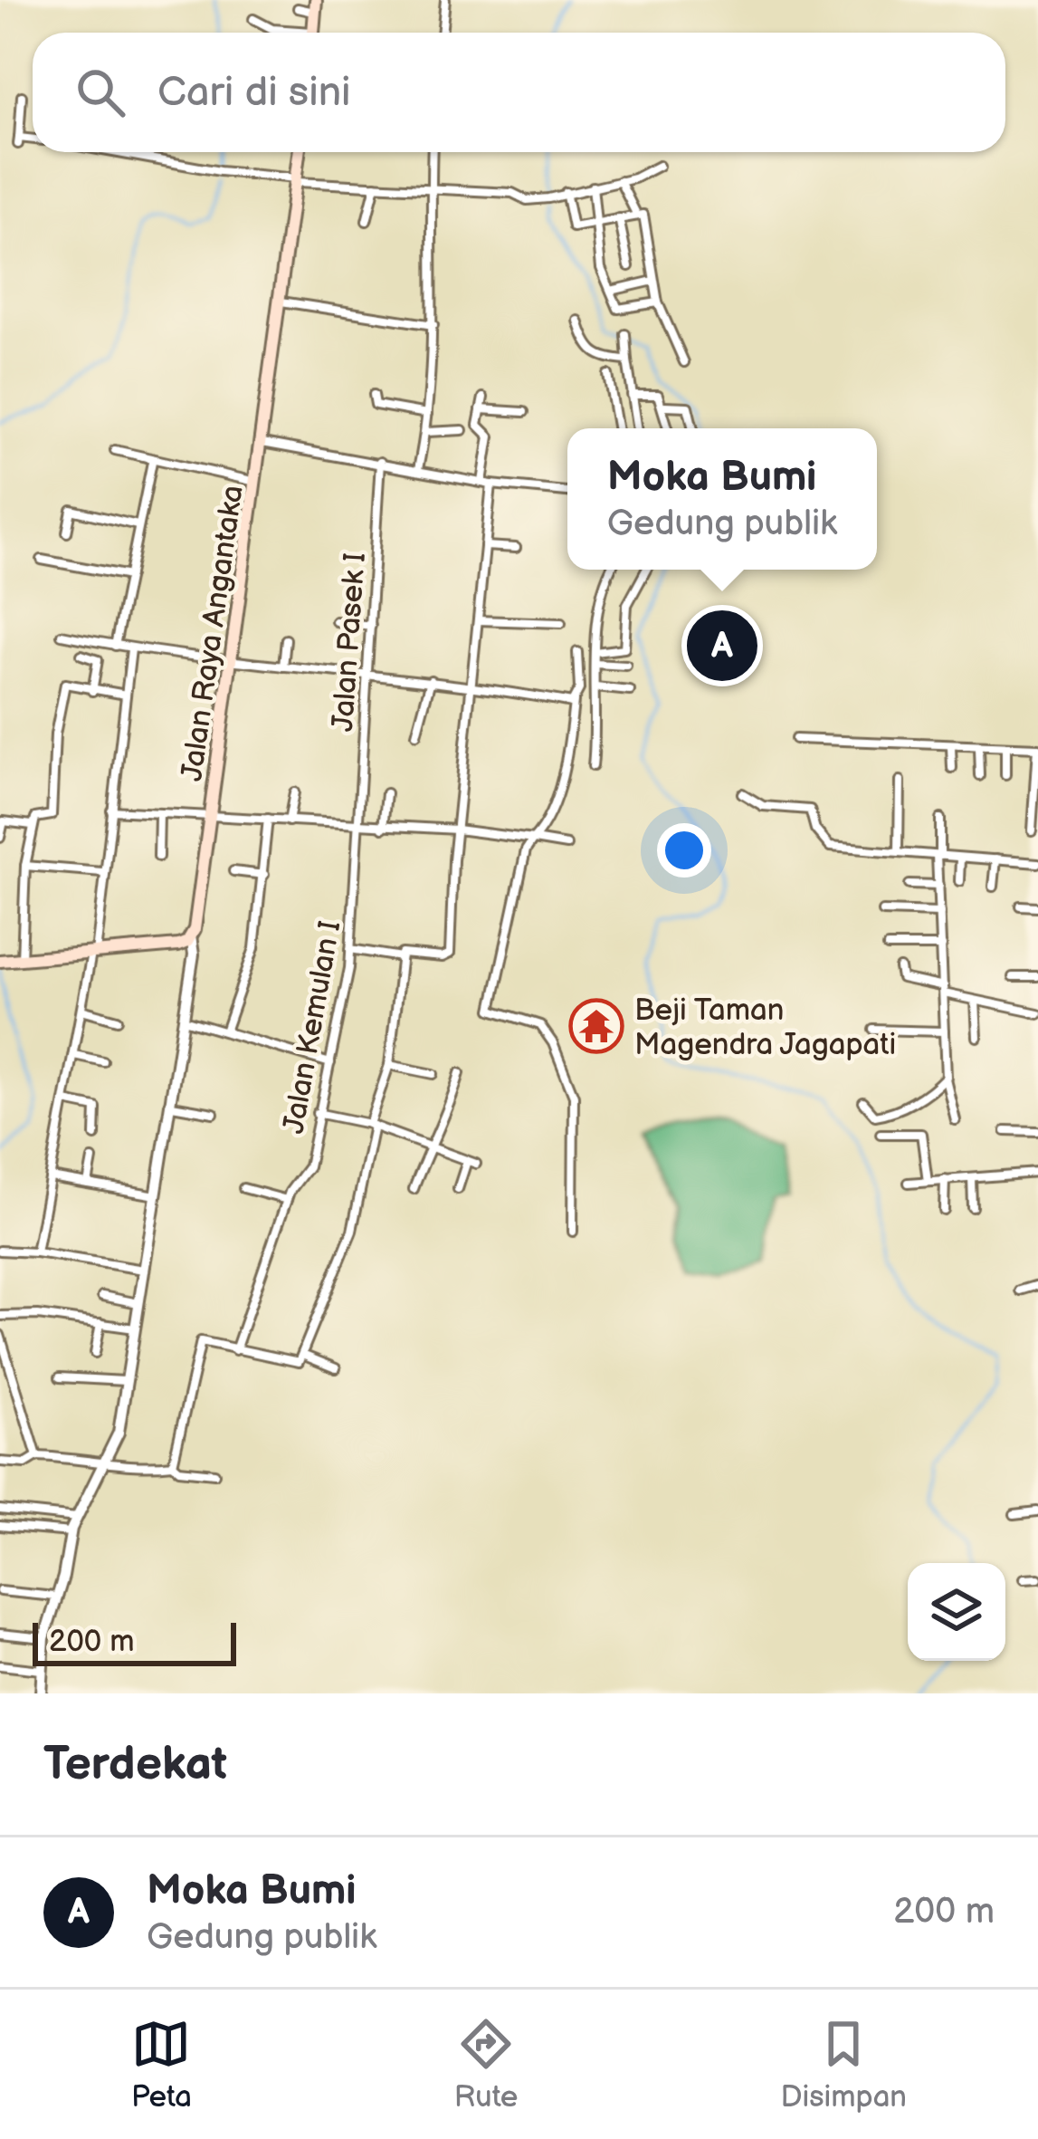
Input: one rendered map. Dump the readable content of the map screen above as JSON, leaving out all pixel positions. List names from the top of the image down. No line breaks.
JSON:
{"streets":{"main road":["Jalan Raya Angantaka"],"street":["Jalan Pasek I","Jalan Kemulan I"]},"crossings":[["Jalan Pasek I","Jalan Kemulan I"]],"places":{"temple":["Beji Taman Magendra Jagapati"]},"scale_bar":"200 m","page":{"search":"Cari di sini","popup":["Moka Bumi","Gedung publik"],"pins":"A","scale":"200 m","heading":"Terdekat","list":[{"mark":"A","name":"Moka Bumi","note":"Gedung publik","value":"200 m"}],"nav":["Peta","Rute","Disimpan"]}}
